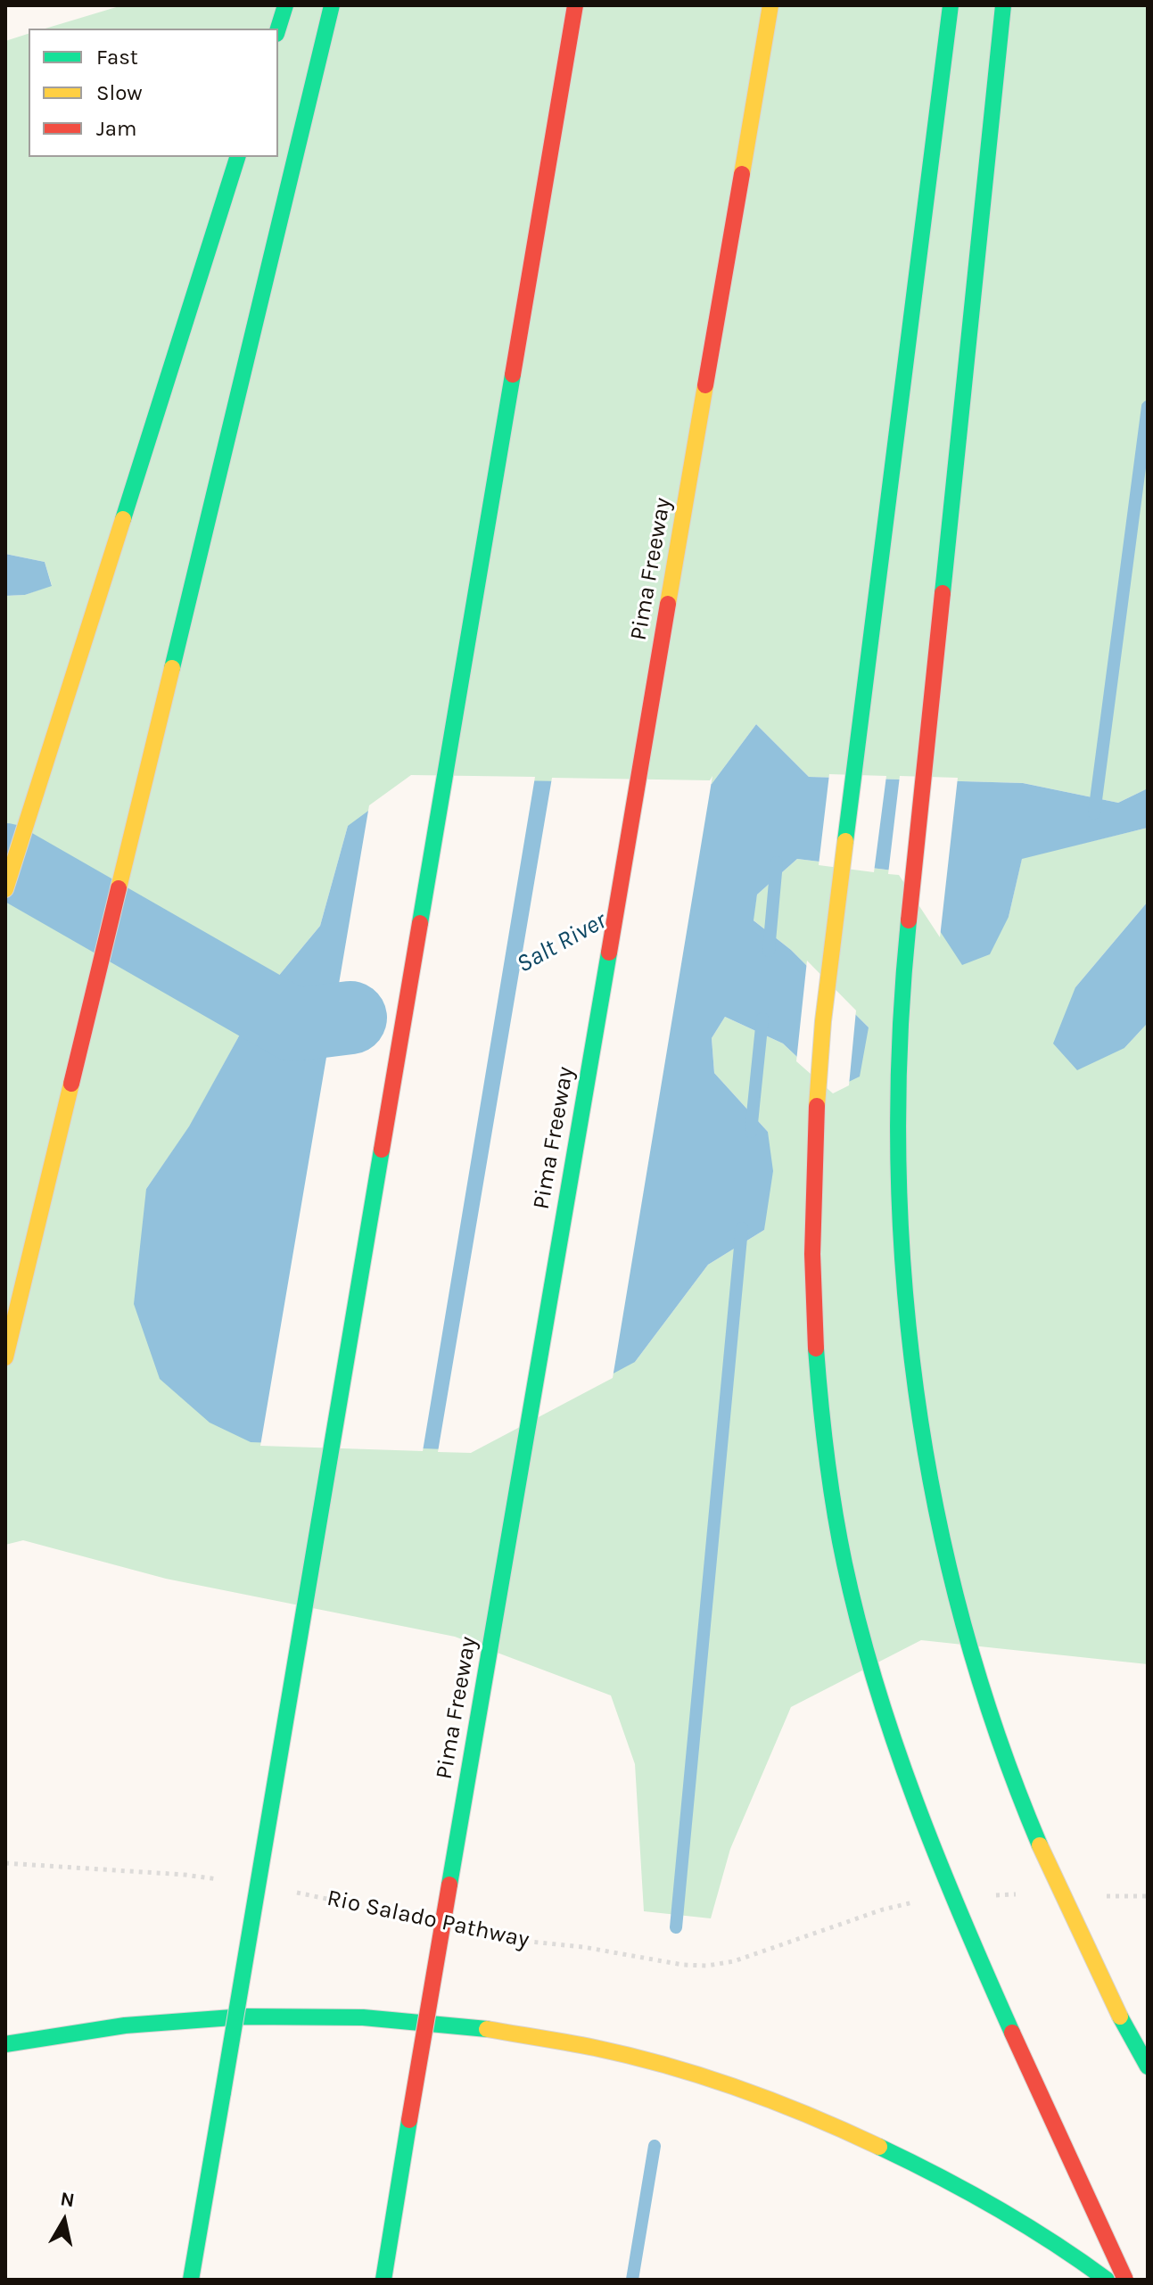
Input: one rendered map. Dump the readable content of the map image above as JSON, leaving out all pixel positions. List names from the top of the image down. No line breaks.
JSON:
{"streets":{"highway":["Pima Freeway"],"path":["Rio Salado Pathway"]},"water":["Salt River"],"legend":["Fast","Slow","Jam"],"north":"top"}
